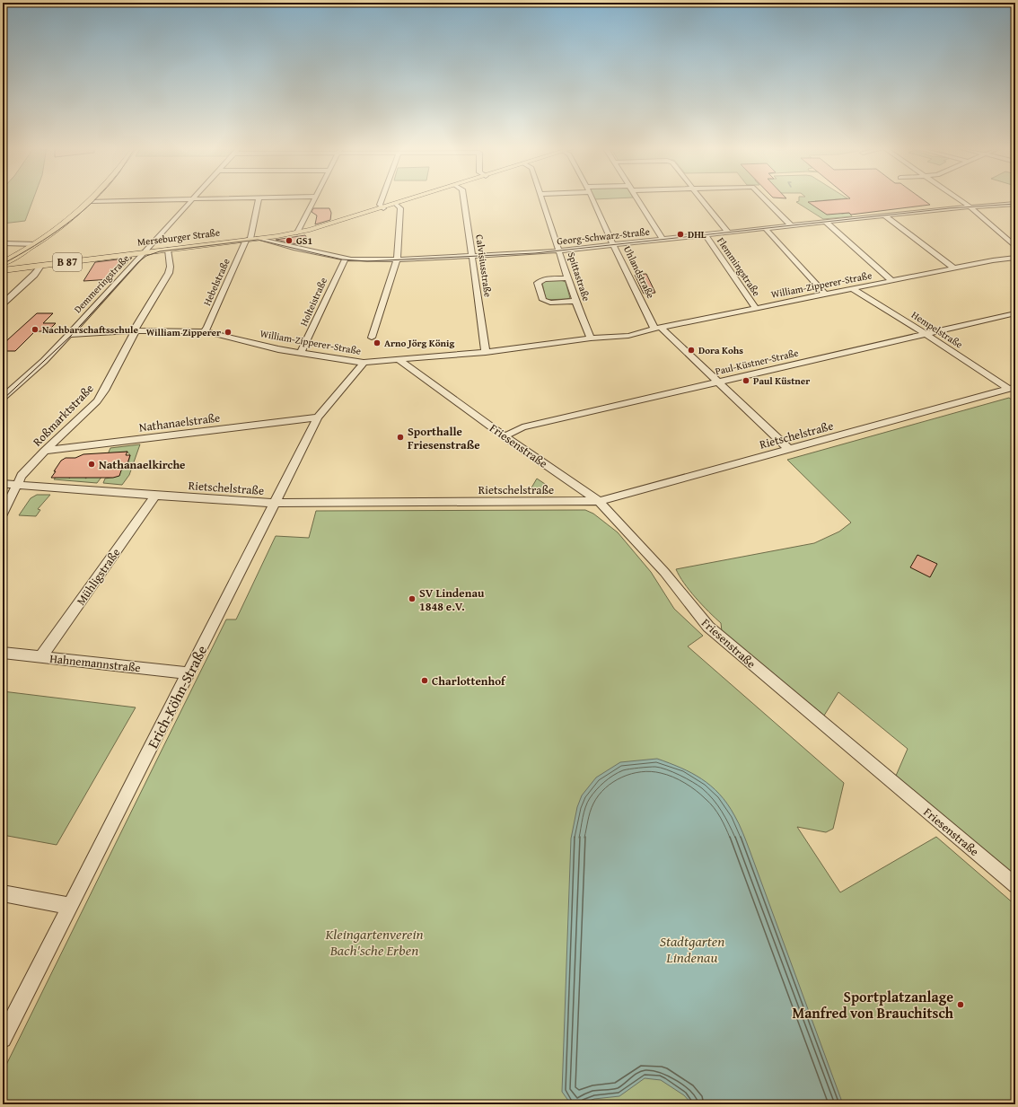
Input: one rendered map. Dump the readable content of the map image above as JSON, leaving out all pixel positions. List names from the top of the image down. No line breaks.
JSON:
{"streets":{"main road":["Merseburger Straße","B 87"],"street":["Georg-Schwarz-Straße","Calvisiusstraße","Flemmingstraße","Uhlandstraße","Spittastraße","Hebelstraße","Demmeringstraße","William-Zipperer-Straße","Holteistraße","Hempelstraße","Paul-Küstner-Straße","Roßmarktstraße","Nathanaelstraße","Rietschelstraße","Friesenstraße","Mühligstraße","Hahnemannstraße","Erich-Köhn-Straße"]},"crossings":[["Georg-Schwarz-Straße","Merseburger Straße"],["Georg-Schwarz-Straße","Calvisiusstraße"],["Georg-Schwarz-Straße","Flemmingstraße"],["Georg-Schwarz-Straße","Uhlandstraße"],["Georg-Schwarz-Straße","Spittastraße"],["Georg-Schwarz-Straße","Holteistraße"],["Merseburger Straße","Hebelstraße"],["Merseburger Straße","Demmeringstraße"],["Merseburger Straße","Roßmarktstraße"],["Calvisiusstraße","William-Zipperer-Straße"],["Flemmingstraße","William-Zipperer-Straße"],["Uhlandstraße","William-Zipperer-Straße"],["Uhlandstraße","Paul-Küstner-Straße"],["Uhlandstraße","Rietschelstraße"],["Spittastraße","William-Zipperer-Straße"],["Hebelstraße","William-Zipperer-Straße"],["Demmeringstraße","William-Zipperer-Straße"],["William-Zipperer-Straße","Holteistraße"],["William-Zipperer-Straße","Hempelstraße"],["William-Zipperer-Straße","Roßmarktstraße"],["William-Zipperer-Straße","Friesenstraße"],["William-Zipperer-Straße","Erich-Köhn-Straße"],["Hempelstraße","Paul-Küstner-Straße"],["Hempelstraße","Rietschelstraße"],["Paul-Küstner-Straße","Friesenstraße"],["Roßmarktstraße","Nathanaelstraße"],["Roßmarktstraße","Rietschelstraße"],["Nathanaelstraße","Erich-Köhn-Straße"],["Rietschelstraße","Friesenstraße"],["Rietschelstraße","Mühligstraße"],["Rietschelstraße","Erich-Köhn-Straße"],["Mühligstraße","Hahnemannstraße"],["Hahnemannstraße","Erich-Köhn-Straße"]],"parks":["Kleingartenverein Bach'sche Erben","Stadtgarten Lindenau"],"places":["DHL","GS1","Nachbarschaftsschule","William Zipperer","Arno Jörg König","Dora Kohs","Paul Küstner","Sporthalle Friesenstraße","Nathanaelkirche","SV Lindenau 1848 e.V.","Charlottenhof","Sportplatzanlage Manfred von Brauchitsch"]}
